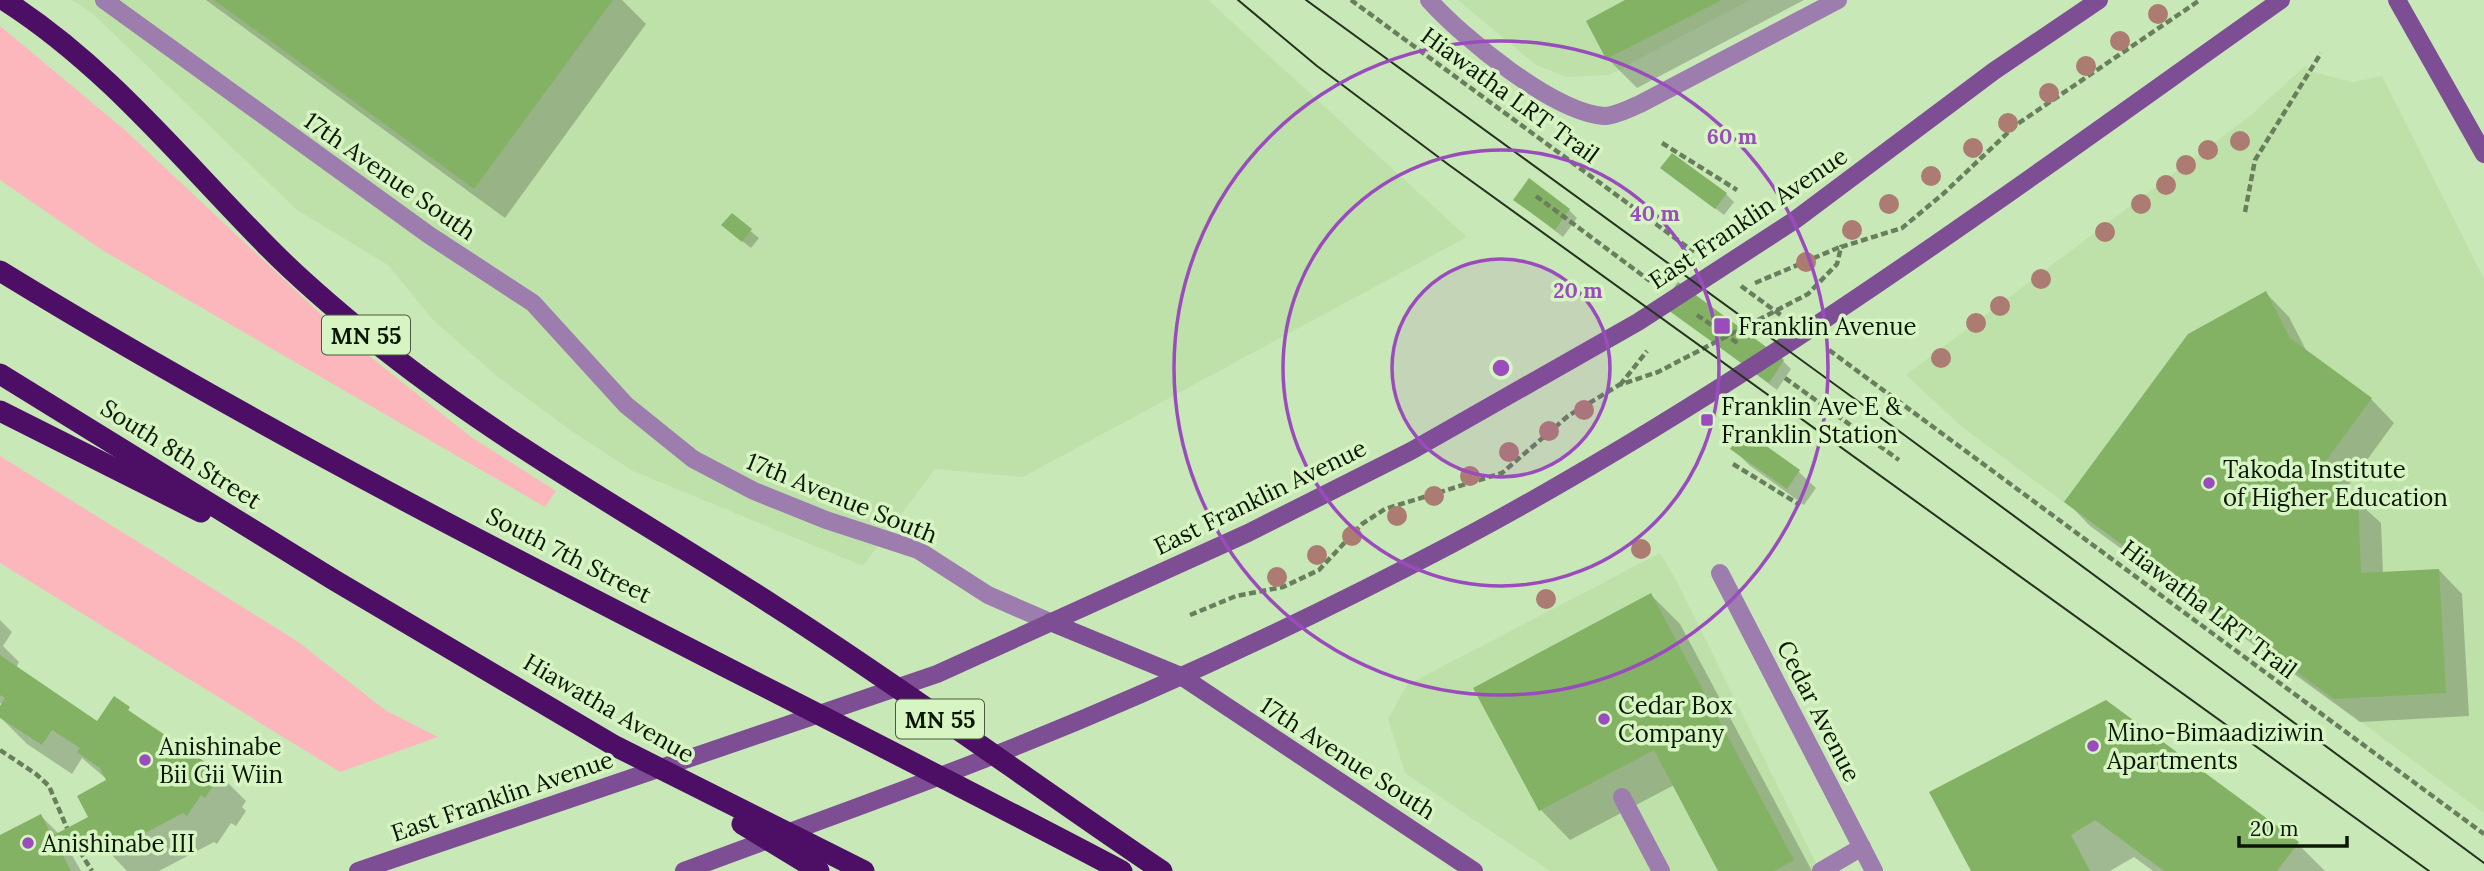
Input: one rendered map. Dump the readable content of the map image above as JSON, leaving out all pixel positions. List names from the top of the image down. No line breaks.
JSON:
{"streets":{"highway":["MN 55","South 8th Street","South 7th Street","Hiawatha Avenue"],"main road":["17th Avenue South","East Franklin Avenue"],"street":["Cedar Avenue"],"path":["Hiawatha LRT Trail"]},"crossings":[["17th Avenue South","East Franklin Avenue"],["South 8th Street","Hiawatha Avenue"]],"places":{"transit":["Franklin Avenue","Franklin Ave E & Franklin Station"],"other":["Takoda Institute of Higher Education","Cedar Box Company","Mino-Bimaadiziwin Apartments","Anishinabe Bii Gii Wiin","Anishinabe III"]},"scale_bar":"20 m","rings":["60 m","40 m","20 m"]}
